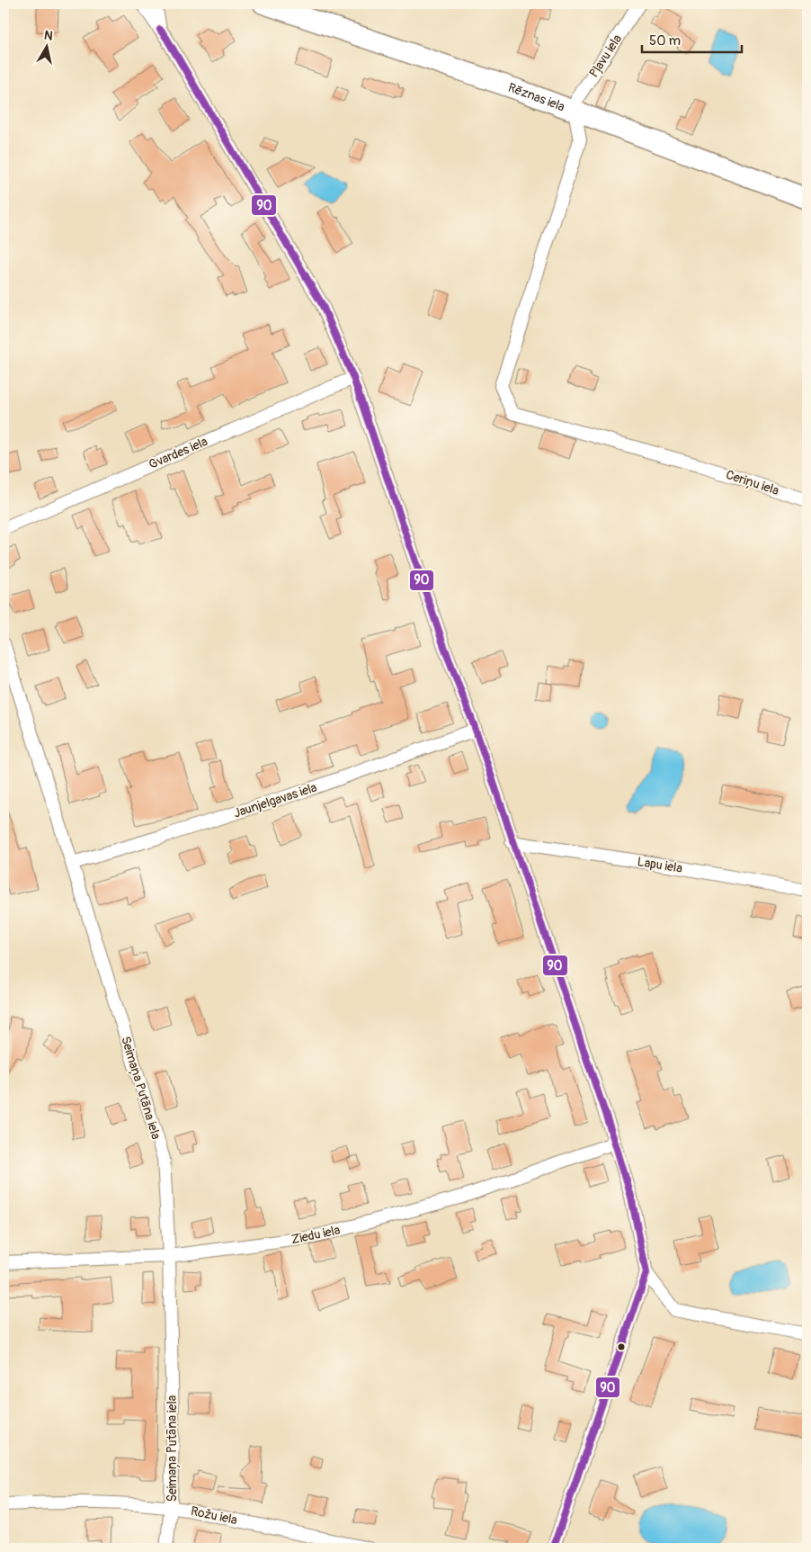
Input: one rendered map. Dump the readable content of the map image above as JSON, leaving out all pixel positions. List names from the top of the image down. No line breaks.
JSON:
{"streets":{"main road":["Rēznas iela"],"street":["Pļavu iela","Gvardes iela","Ceriņu iela","Jaunjelgavas iela","Lapu iela","Seimaņa Putāna iela","Ziedu iela","Rožu iela"]},"crossings":[["Pļavu iela","Rēznas iela"],["Pļavu iela","Ceriņu iela"],["Rēznas iela","Ceriņu iela"],["Jaunjelgavas iela","Seimaņa Putāna iela"],["Seimaņa Putāna iela","Ziedu iela"],["Seimaņa Putāna iela","Rožu iela"]],"lines":["transit line 90"],"scale_bar":"50 m","north":"top"}
